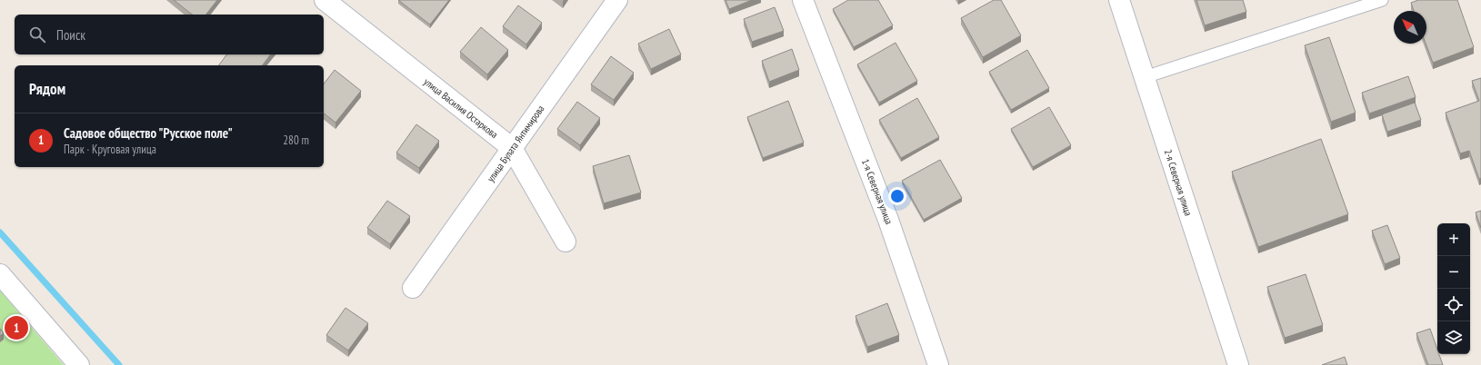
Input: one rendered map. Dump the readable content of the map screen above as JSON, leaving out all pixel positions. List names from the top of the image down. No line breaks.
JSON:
{"streets":{"street":["улица Василия Остаркова","улица Булата Янтимирова","2-я Северная улица","1-я Северная улица"]},"crossings":[["улица Василия Остаркова","улица Булата Янтимирова"]],"north":"top left","page":{"search":"Поиск","heading":"Рядом","list":[{"mark":"1","name":"Садовое общество \"Русское поле\"","note":"Парк · Круговая улица","value":"280 m"}],"map_buttons":["+","−"],"pins":"1"}}
